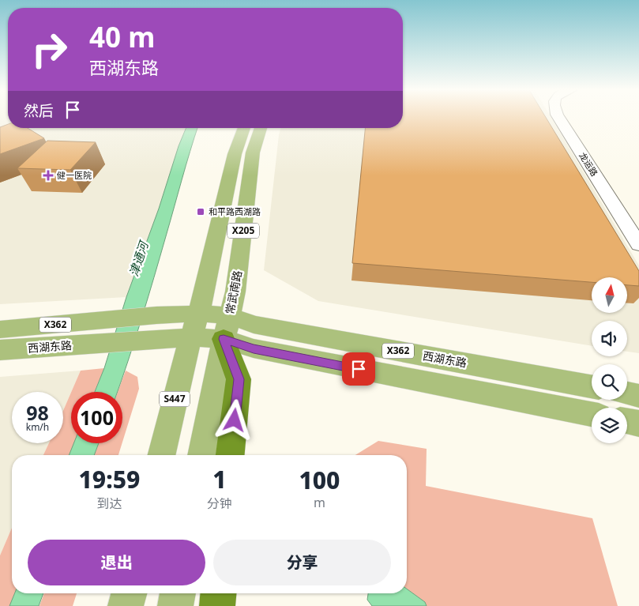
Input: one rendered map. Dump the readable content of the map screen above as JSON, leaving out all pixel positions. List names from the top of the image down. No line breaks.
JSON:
{"streets":{"main road":["X205","常武南路","X362","西湖东路","S447"],"street":["龙运路"]},"crossings":[["X205","西湖东路"],["X205","S447"],["常武南路","西湖东路"],["西湖东路","S447"]],"water":["津通河"],"places":{"health":["健一医院"],"transit":["和平路西湖路"]},"north":"top","page":{"turn":["40 m","西湖东路"],"then":"然后","speed":"98 km/h","limit":"100","eta":["19:59","到达","1","分钟","100","m"],"buttons":["退出","分享"]}}
